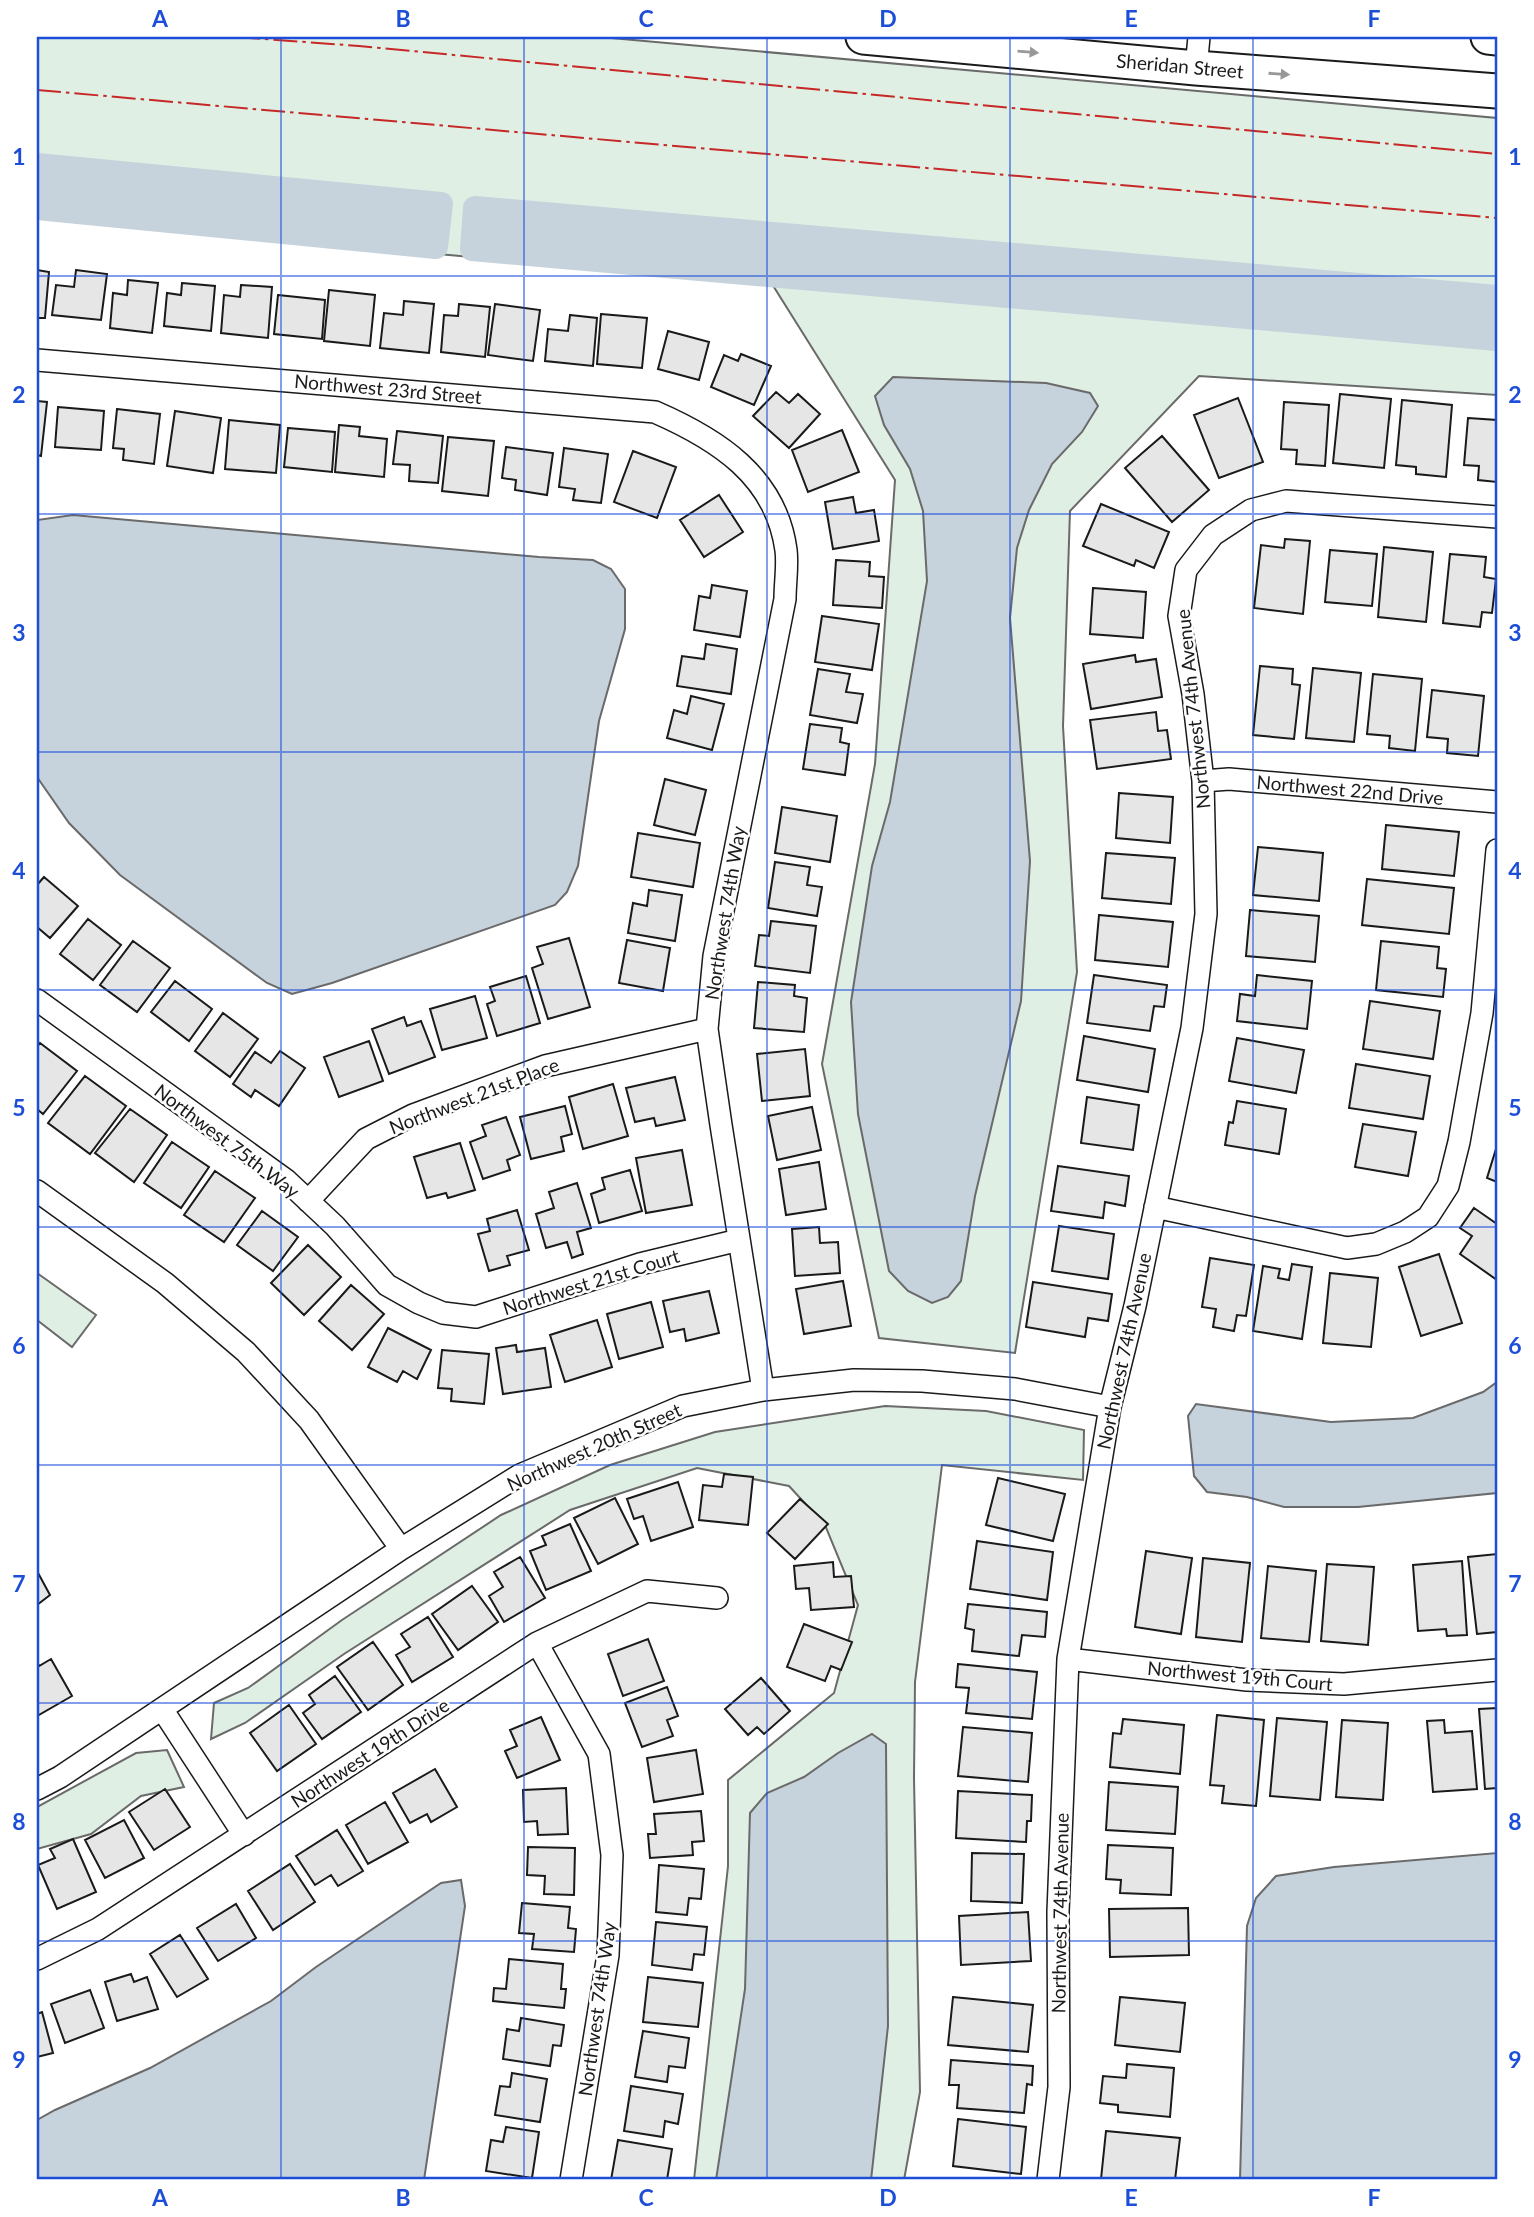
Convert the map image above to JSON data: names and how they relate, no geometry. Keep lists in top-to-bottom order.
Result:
{
  "streets": {
    "main road": ["Sheridan Street"],
    "street": [
      "Northwest 23rd Street",
      "Northwest 74th Avenue",
      "Northwest 22nd Drive",
      "Northwest 74th Way",
      "Northwest 21st Place",
      "Northwest 75th Way",
      "Northwest 21st Court",
      "Northwest 20th Street",
      "Northwest 19th Court",
      "Northwest 19th Drive"
    ]
  },
  "crossings": [
    ["Northwest 23rd Street", "Northwest 74th Way"],
    ["Northwest 74th Avenue", "Northwest 22nd Drive"],
    ["Northwest 74th Avenue", "Northwest 20th Street"],
    ["Northwest 74th Avenue", "Northwest 19th Court"],
    ["Northwest 74th Way", "Northwest 21st Place"],
    ["Northwest 74th Way", "Northwest 21st Court"],
    ["Northwest 74th Way", "Northwest 20th Street"],
    ["Northwest 74th Way", "Northwest 19th Drive"],
    ["Northwest 21st Place", "Northwest 75th Way"],
    ["Northwest 75th Way", "Northwest 21st Court"]
  ],
  "one_way": ["Sheridan Street"],
  "grid": {
    "columns": [
      "A",
      "B",
      "C",
      "D",
      "E",
      "F"
    ],
    "rows": [
      "1",
      "2",
      "3",
      "4",
      "5",
      "6",
      "7",
      "8",
      "9"
    ]
  }
}
